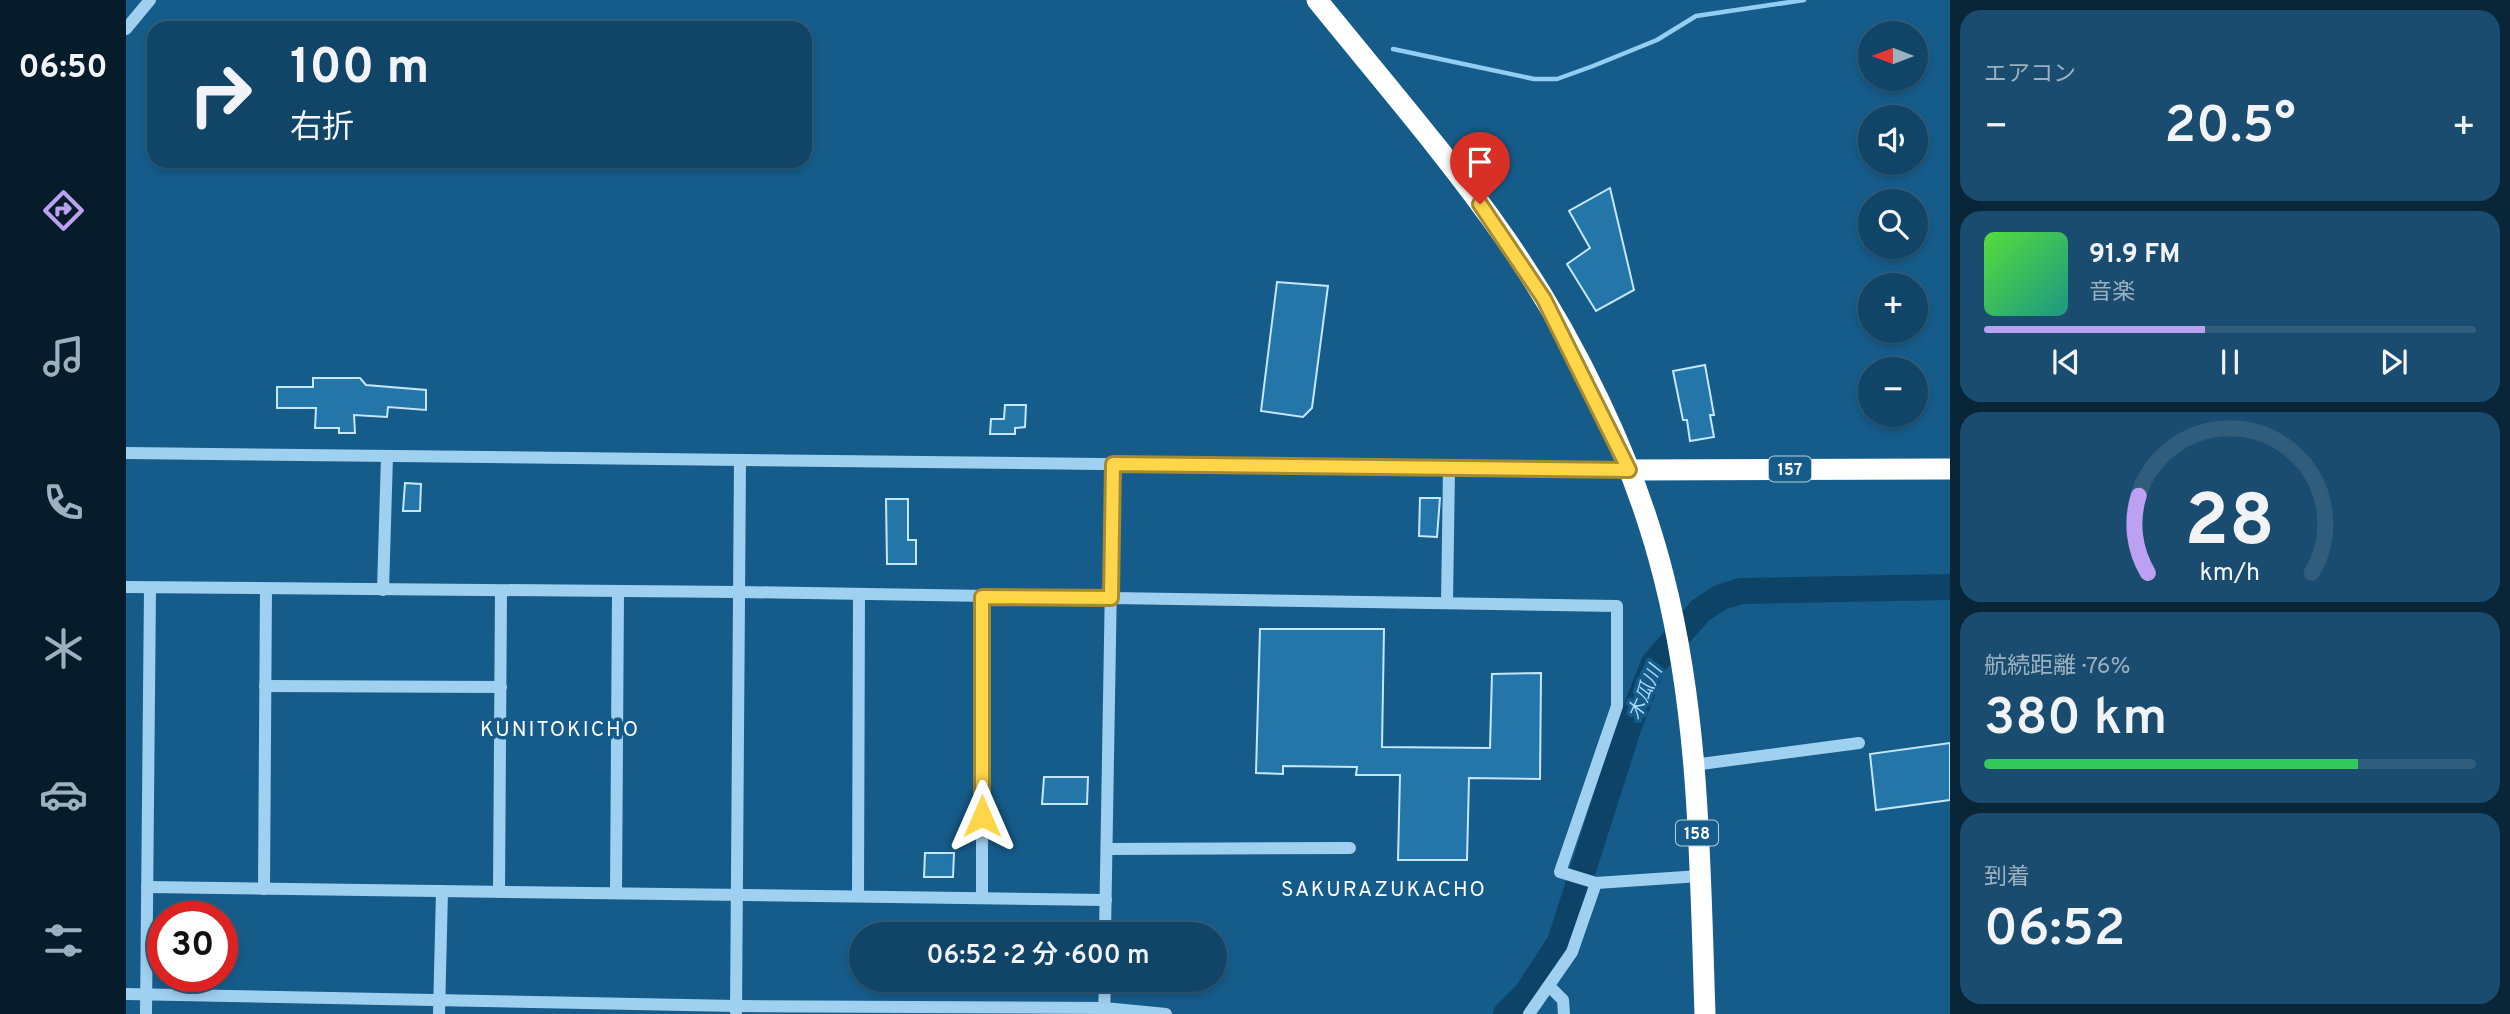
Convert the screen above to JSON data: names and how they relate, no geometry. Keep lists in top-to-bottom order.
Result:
{
  "streets": {
    "highway": ["157", "158"]
  },
  "crossings": [
    ["157", "158"]
  ],
  "districts": ["KUNITOKICHO", "SAKURAZUKACHO"],
  "water": ["木瓜川"],
  "north": "left",
  "page": {
    "tabs": "06:50",
    "tile": [
      "エアコン",
      ["航続距離 · 76%", "380 km"],
      ["到着", "06:52"]
    ],
    "map_buttons": ["+", "−"],
    "turn": ["100 m", "右折"],
    "heat": ["−", "20.5°", "+"],
    "song": ["91.9 FM", "音楽"],
    "limit": "30",
    "trip": "06:52 · 2 分 · 600 m",
    "gauge": ["28", "km/h"]
  }
}
